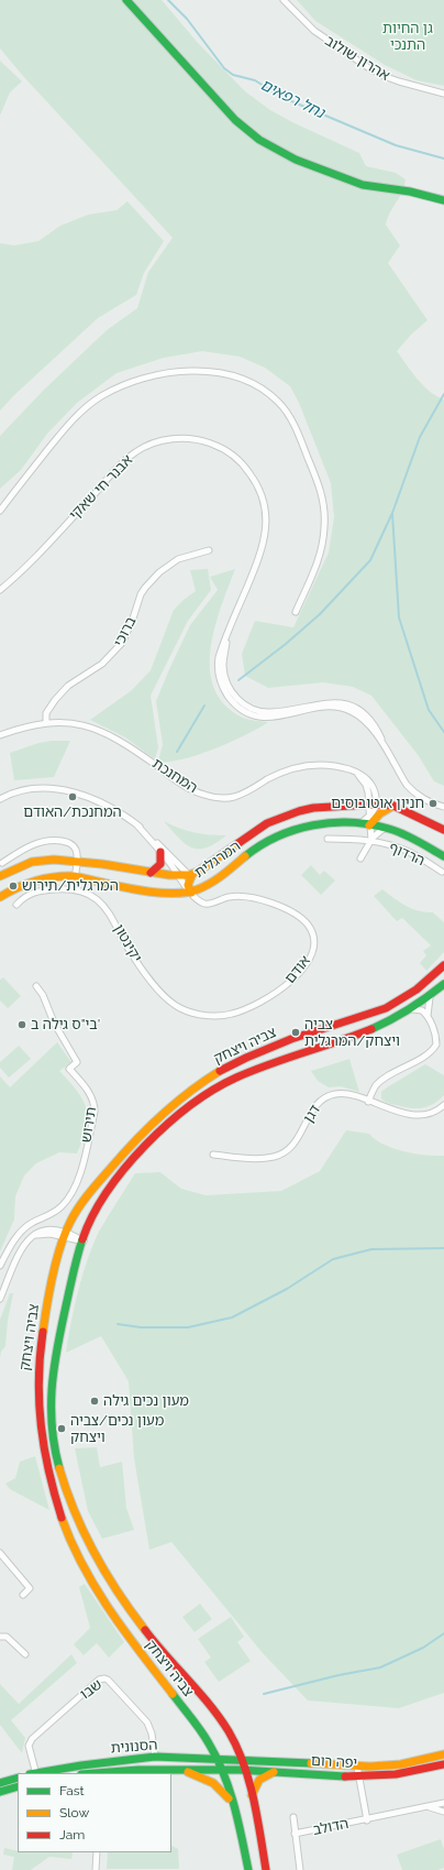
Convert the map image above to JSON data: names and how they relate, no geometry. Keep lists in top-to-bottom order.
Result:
{
  "streets": {
    "street": [
      "אהרון שולוב",
      "אבנר חי שאקי",
      "ברוכי",
      "המחנכת",
      "הרדוף",
      "המרגלית",
      "יקינטון",
      "אודם",
      "צביה ויצחק",
      "דגן",
      "תירוש",
      "שבו",
      "הסנונית",
      "יפה רום",
      "הדולב"
    ]
  },
  "crossings": [
    ["ברוכי", "המחנכת"],
    ["המחנכת", "המרגלית"],
    ["הרדוף", "המרגלית"],
    ["יקינטון", "אודם"],
    ["צביה ויצחק", "הסנונית"],
    ["צביה ויצחק", "יפה רום"],
    ["שבו", "הסנונית"],
    ["הסנונית", "יפה רום"],
    ["יפה רום", "הדולב"]
  ],
  "water": ["נחל רפאים"],
  "parks": ["גן החיות התנכי"],
  "places": [
    "המחנכת/האודם",
    "חניון אוטובוסים",
    "המרגלית/תירוש",
    "בי\"ס גילה ב'",
    "צביה ויצחק/המרגלית",
    "מעון נכים גילה",
    "מעון נכים/צביה ויצחק"
  ],
  "legend": ["Fast", "Slow", "Jam"]
}
